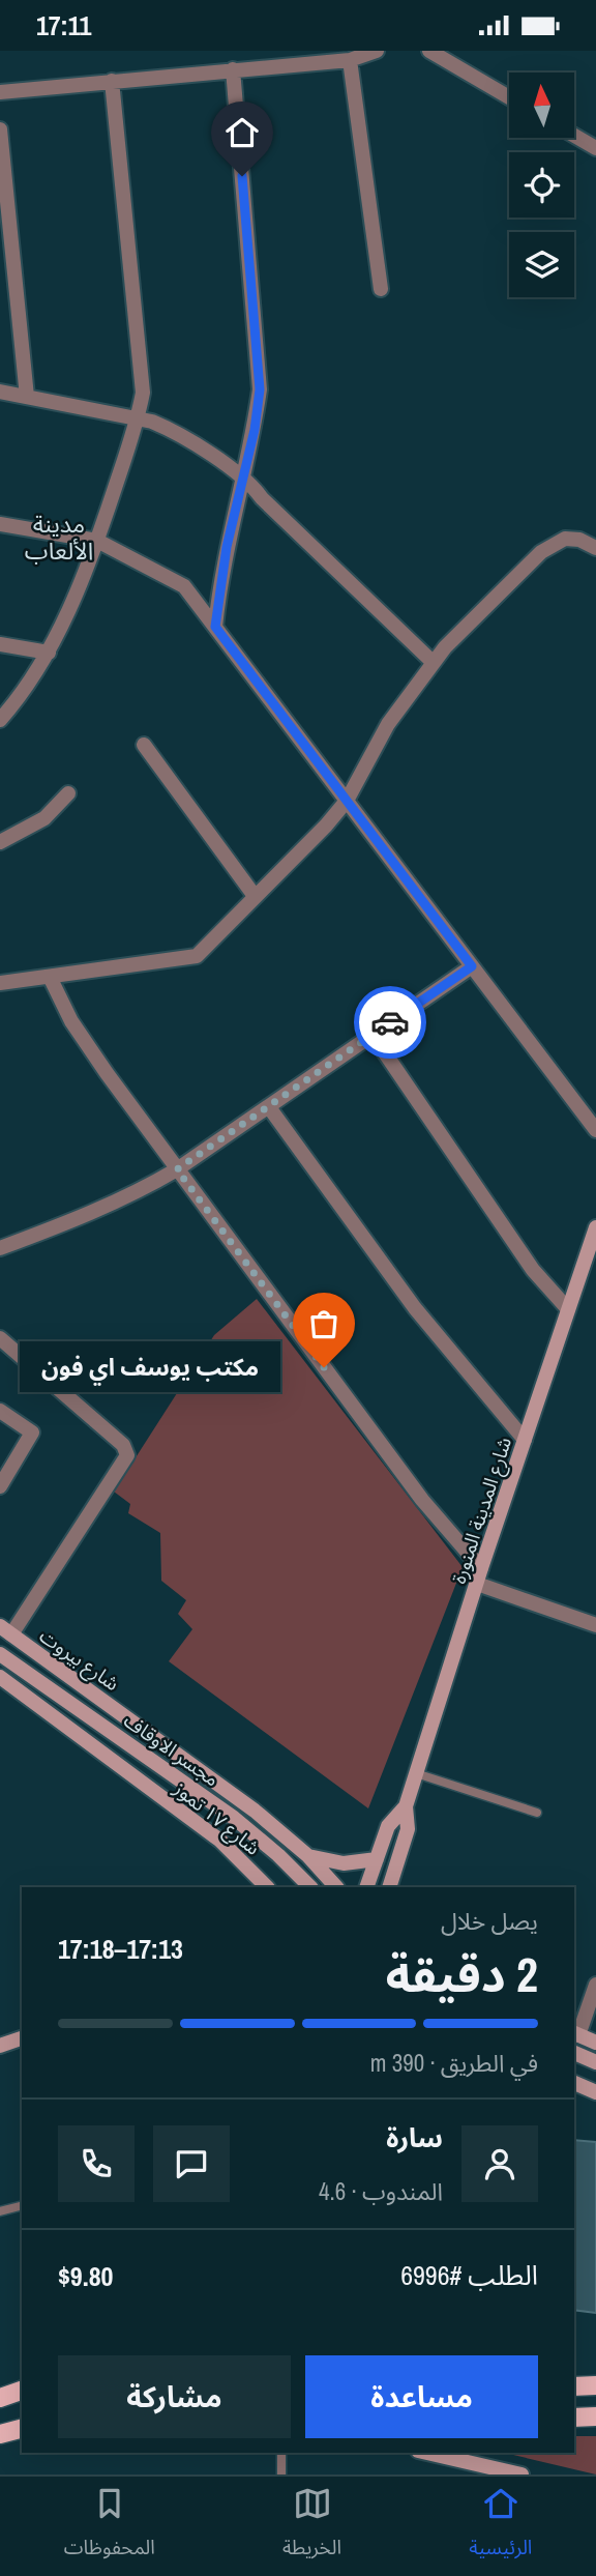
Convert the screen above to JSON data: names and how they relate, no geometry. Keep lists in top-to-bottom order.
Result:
{
  "streets": {
    "street": [
      "شارع المدينة المنورة",
      "شارع بيروت",
      "مجسر الاوقاف",
      "شارع ١٧ تموز"
    ]
  },
  "districts": ["مدينة الألعاب"],
  "places": ["مكتب يوسف اي فون"],
  "north": "top",
  "page": {
    "status": "17:11",
    "bubble": "مكتب يوسف اي فون",
    "heading": ["2 دقيقة", "يصل خلال", "17:13–17:18"],
    "panel": [
      "سارة",
      "المندوب · 4.6",
      "الطلب #6996",
      "$9.80"
    ],
    "bar": "في الطريق · 390 m",
    "buttons": ["مساعدة", "مشاركة"],
    "tabs": ["الرئيسية", "الخريطة", "المحفوظات"]
  }
}
